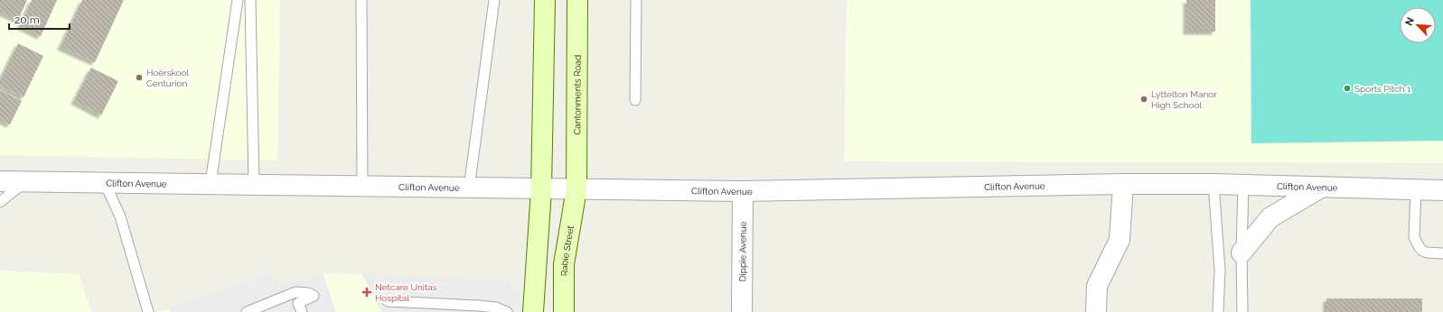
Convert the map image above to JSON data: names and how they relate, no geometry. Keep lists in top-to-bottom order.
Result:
{
  "streets": {
    "main road": ["Cantonments Road", "Rabie Street"],
    "street": ["Clifton Avenue", "Dippie Avenue"]
  },
  "crossings": [
    ["Cantonments Road", "Clifton Avenue"],
    ["Cantonments Road", "Rabie Street"],
    ["Clifton Avenue", "Rabie Street"],
    ["Clifton Avenue", "Dippie Avenue"]
  ],
  "places": {
    "other": ["Hoërskool Centurion", "Sports Pitch 1", "Lyttelton Manor High School"],
    "health": ["Netcare Unitas Hospital"]
  },
  "scale_bar": "20 m",
  "north": "top left"
}
